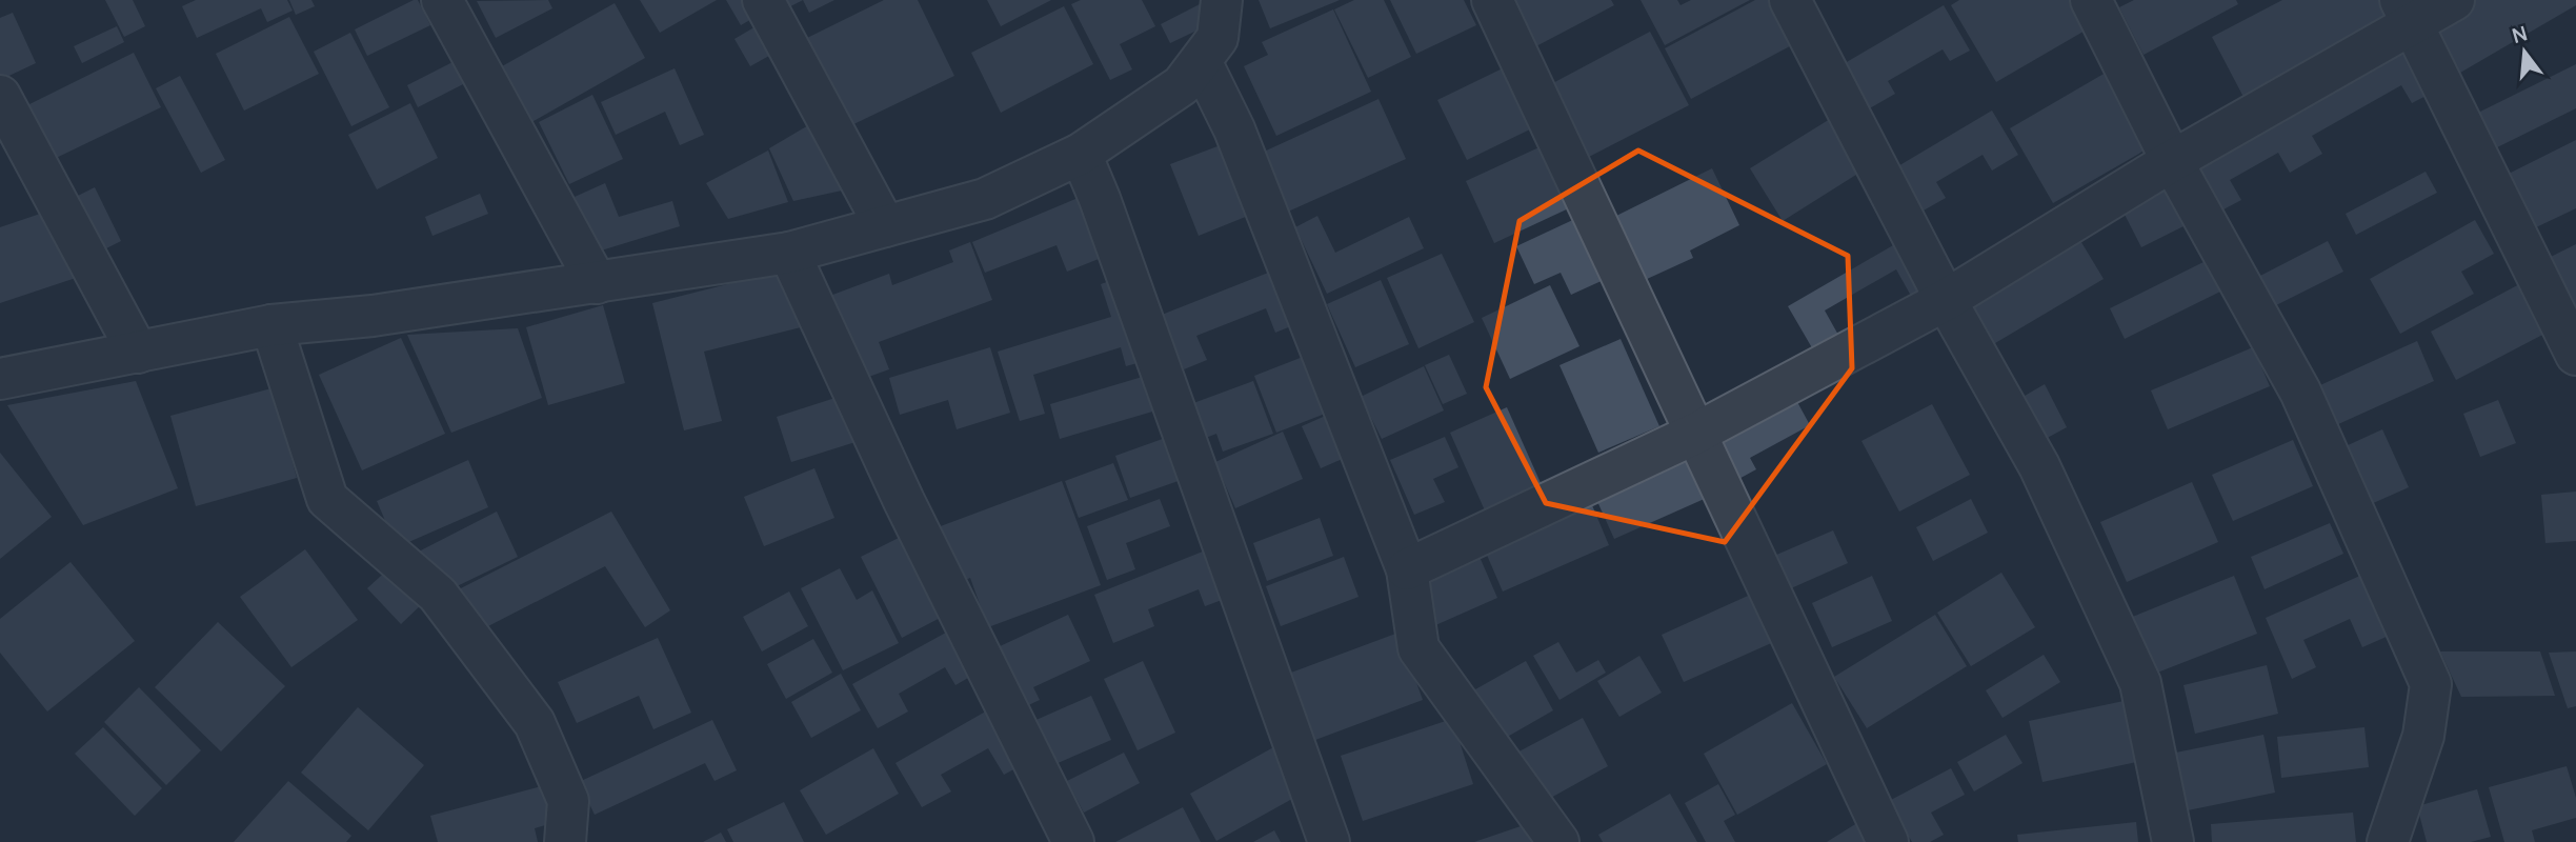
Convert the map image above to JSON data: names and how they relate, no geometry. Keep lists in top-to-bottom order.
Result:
{
  "north": "top"
}
